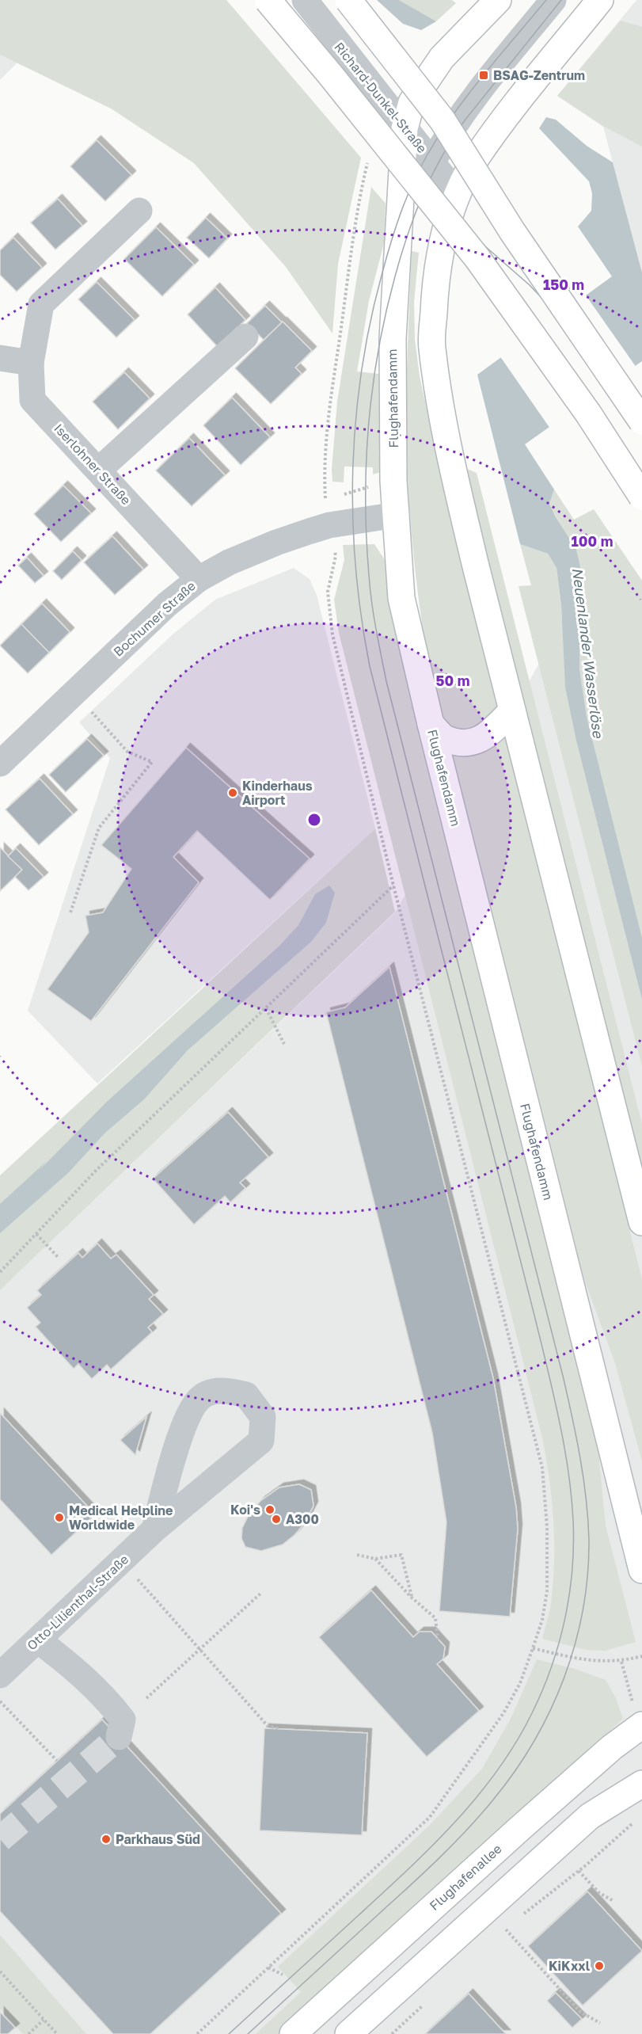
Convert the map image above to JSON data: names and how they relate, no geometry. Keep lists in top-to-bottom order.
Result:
{
  "streets": {
    "main road": ["Flughafendamm", "Flughafenallee"],
    "street": [
      "Richard-Dunkel-Straße",
      "Iserlohner Straße",
      "Bochumer Straße",
      "Otto-Lilienthal-Straße"
    ]
  },
  "crossings": [
    ["Richard-Dunkel-Straße", "Flughafendamm"],
    ["Flughafendamm", "Bochumer Straße"],
    ["Iserlohner Straße", "Bochumer Straße"]
  ],
  "water": ["Neuenlander Wasserlöse"],
  "places": {
    "transit": ["BSAG-Zentrum"],
    "other": [
      "Kinderhaus Airport",
      "Koi's",
      "Medical Helpline Worldwide",
      "A300",
      "Parkhaus Süd",
      "KiKxxl"
    ]
  },
  "rings": ["150 m", "100 m", "50 m"]
}
